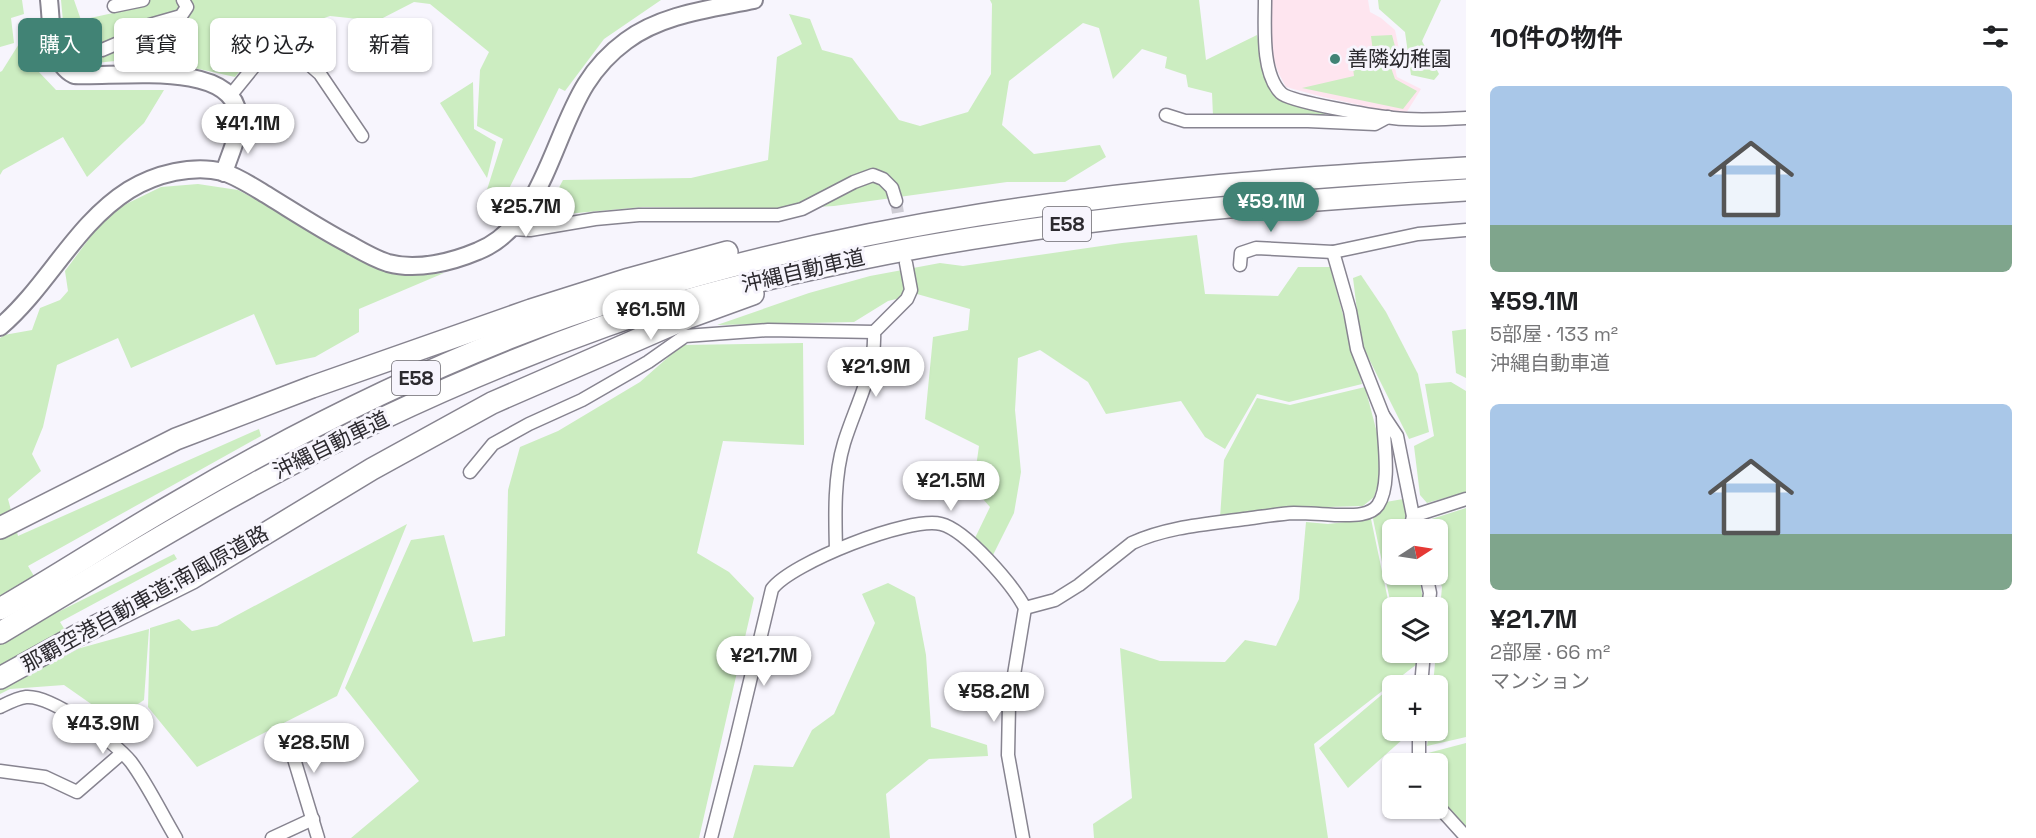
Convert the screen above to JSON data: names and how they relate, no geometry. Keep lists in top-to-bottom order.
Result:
{
  "streets": {
    "highway": ["E58", "沖縄自動車道", "那覇空港自動車道;南風原道路"]
  },
  "crossings": [
    ["沖縄自動車道", "那覇空港自動車道;南風原道路"]
  ],
  "places": ["善隣幼稚園"],
  "north": "right",
  "page": {
    "heading": "10件の物件",
    "chip": [
      "購入",
      "賃貸",
      "絞り込み",
      "新着"
    ],
    "list": [
      {
        "name": "¥59.1M",
        "note": "5部屋 · 133 m² · 沖縄自動車道"
      },
      {
        "name": "¥21.7M",
        "note": "2部屋 · 66 m² · マンション"
      }
    ],
    "price": [
      "¥41.1M",
      "¥59.1M",
      "¥25.7M",
      "¥61.5M",
      "¥21.9M",
      "¥21.5M",
      "¥21.7M",
      "¥58.2M",
      "¥43.9M",
      "¥28.5M"
    ],
    "map_buttons": ["+", "−"]
  }
}
